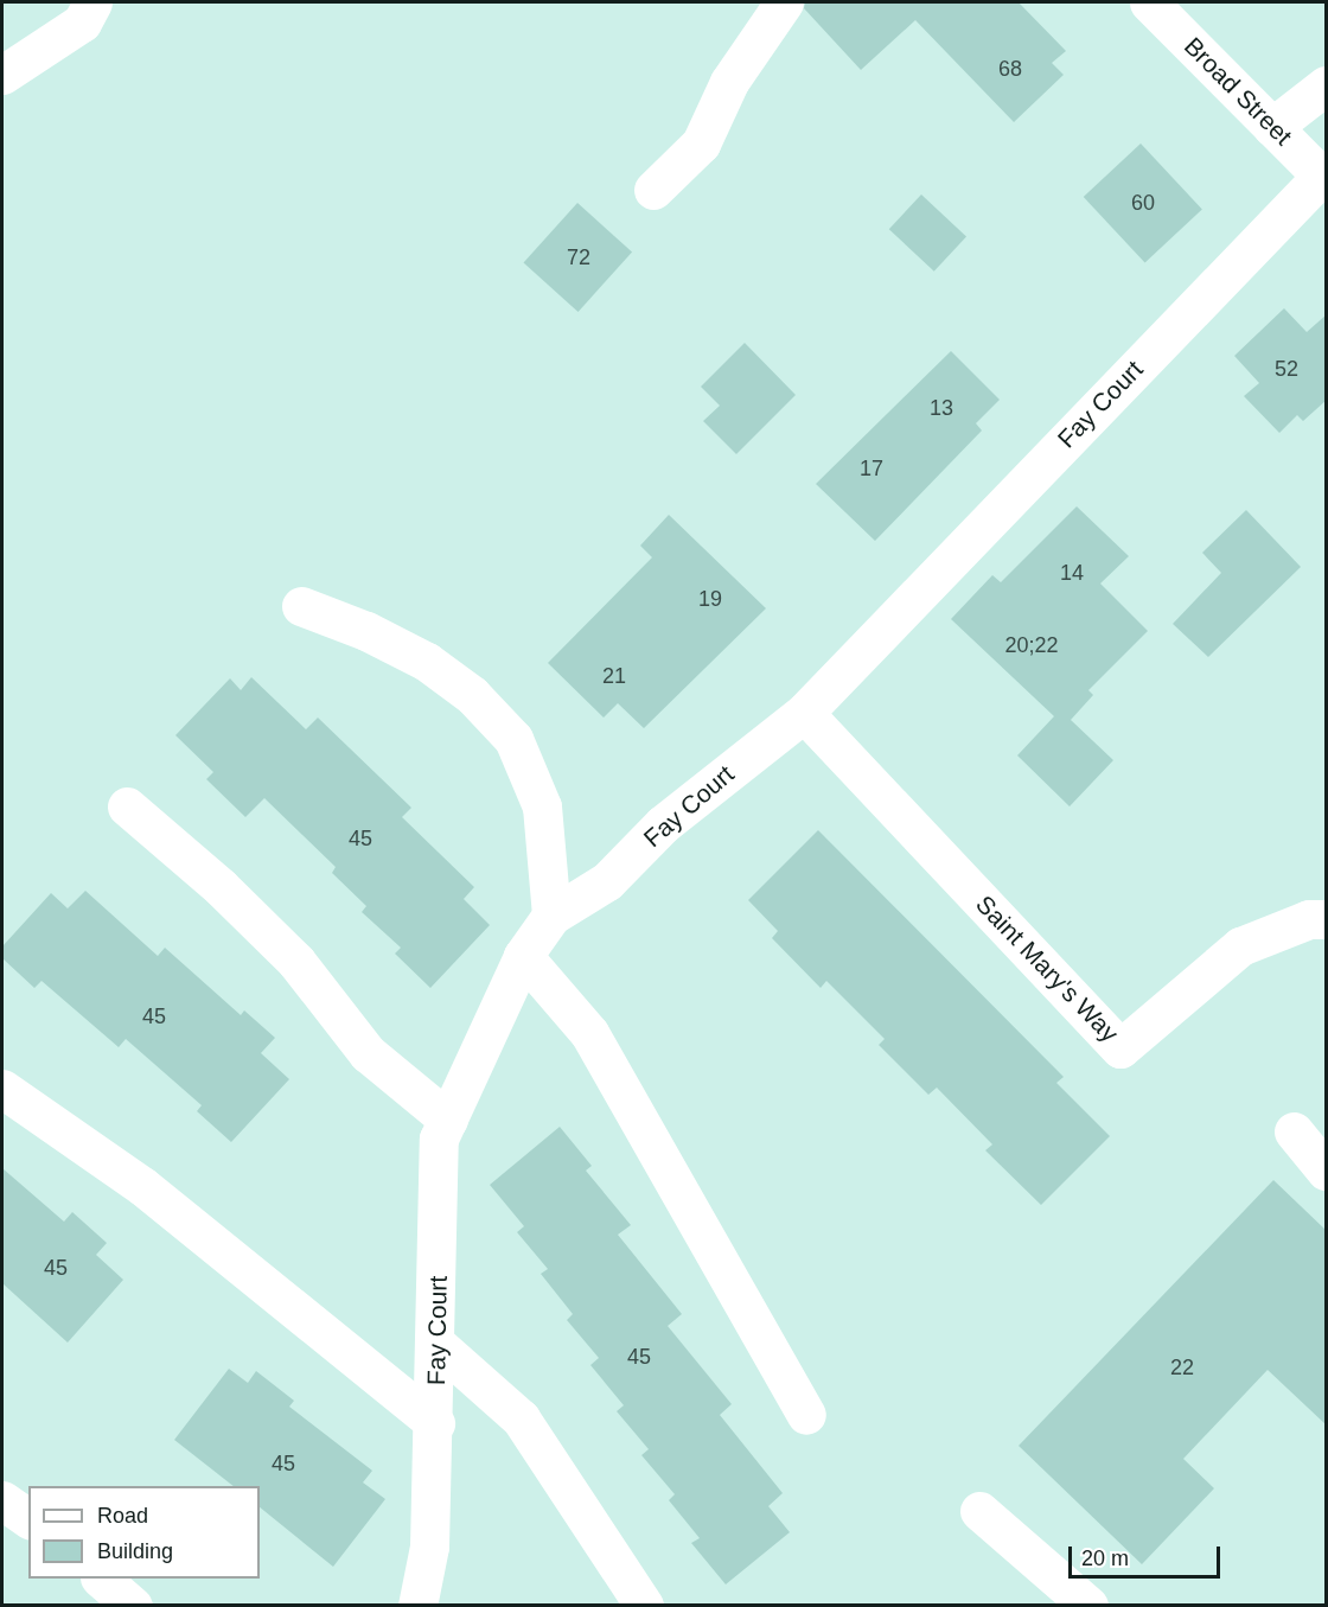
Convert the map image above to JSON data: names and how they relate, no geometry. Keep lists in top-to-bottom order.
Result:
{
  "streets": {
    "street": ["Broad Street", "Fay Court", "Saint Mary's Way"]
  },
  "crossings": [
    ["Broad Street", "Fay Court"],
    ["Fay Court", "Saint Mary's Way"]
  ],
  "house_numbers": [
    "68",
    "60",
    "72",
    "52",
    "13",
    "17",
    "14",
    "19",
    "20;22",
    "21",
    "45",
    "45",
    "45",
    "45",
    "22",
    "45"
  ],
  "legend": ["Road", "Building"],
  "scale_bar": "20 m"
}
